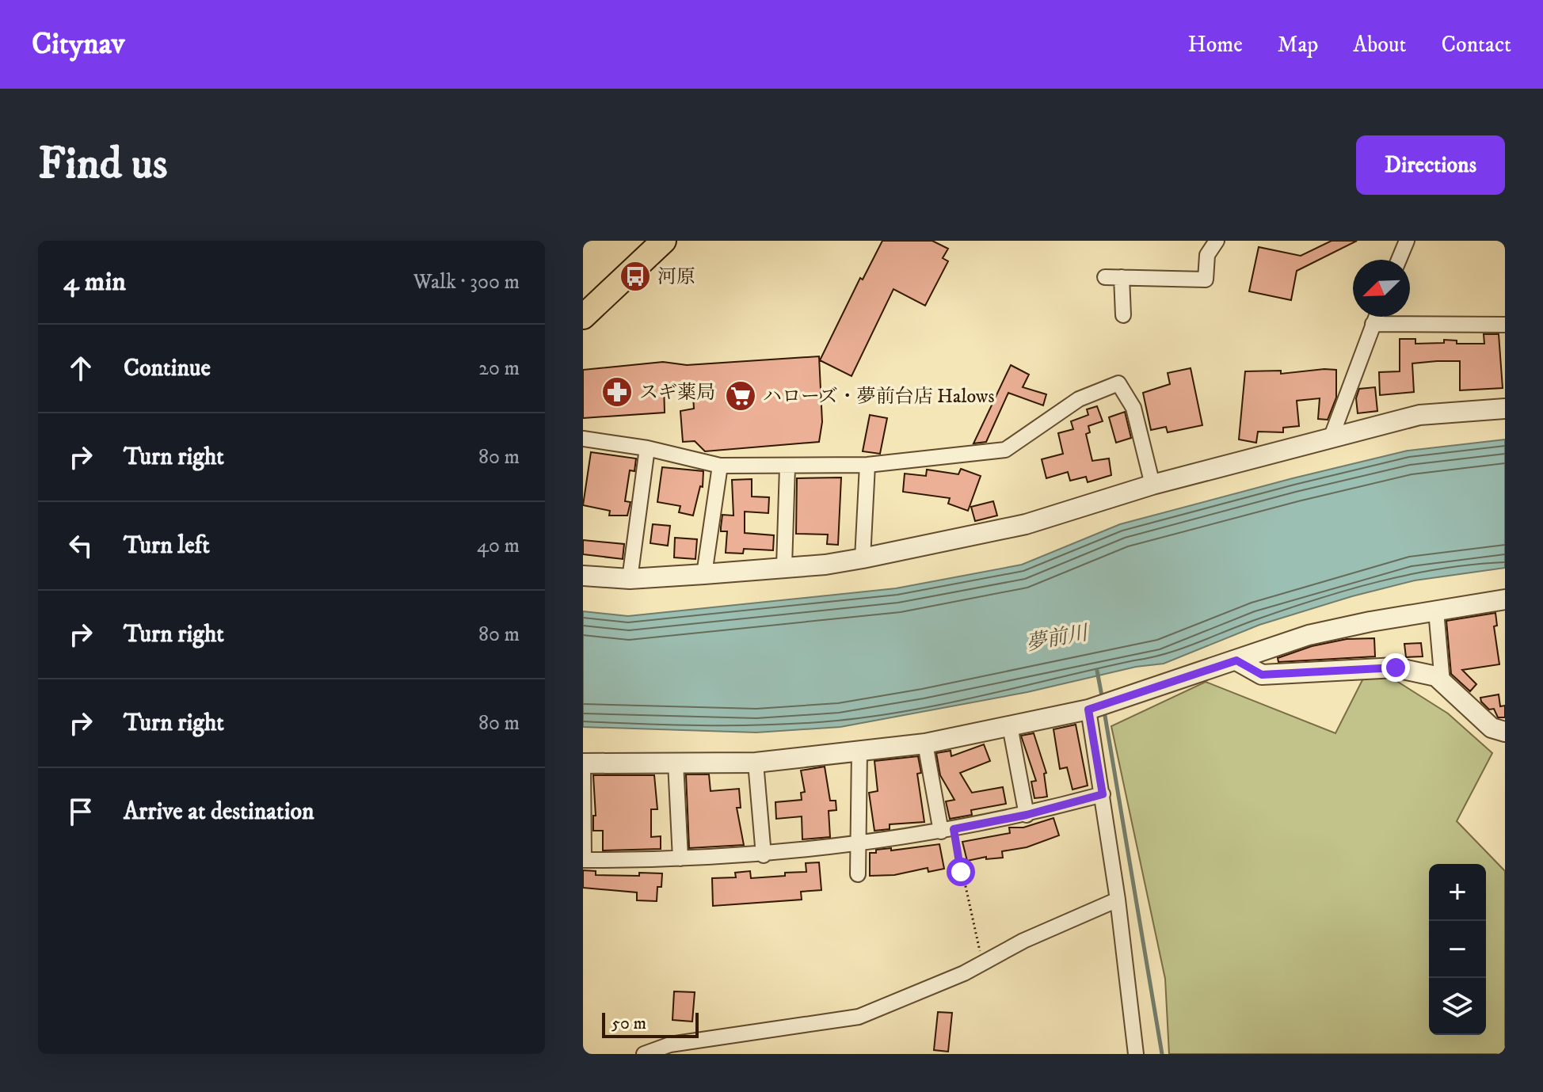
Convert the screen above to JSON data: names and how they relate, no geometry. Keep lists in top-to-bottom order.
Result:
{
  "water": ["夢前川"],
  "places": {
    "bus stop": ["河原"],
    "pharmacy": ["スギ薬局"],
    "supermarket": ["ハローズ・夢前台店 Halows"]
  },
  "scale_bar": "50 m",
  "north": "bottom left",
  "page": {
    "header": "Citynav",
    "nav": [
      "Home",
      "Map",
      "About",
      "Contact"
    ],
    "buttons": "Directions",
    "title": "Find us",
    "heading": ["4 min", "Walk · 300 m"],
    "list": [
      ["Continue", "20 m"],
      ["Turn right", "80 m"],
      ["Turn left", "40 m"],
      ["Turn right", "80 m"],
      ["Turn right", "80 m"],
      "Arrive at destination"
    ],
    "map_buttons": ["+", "−"],
    "scale": "50 m"
  }
}
